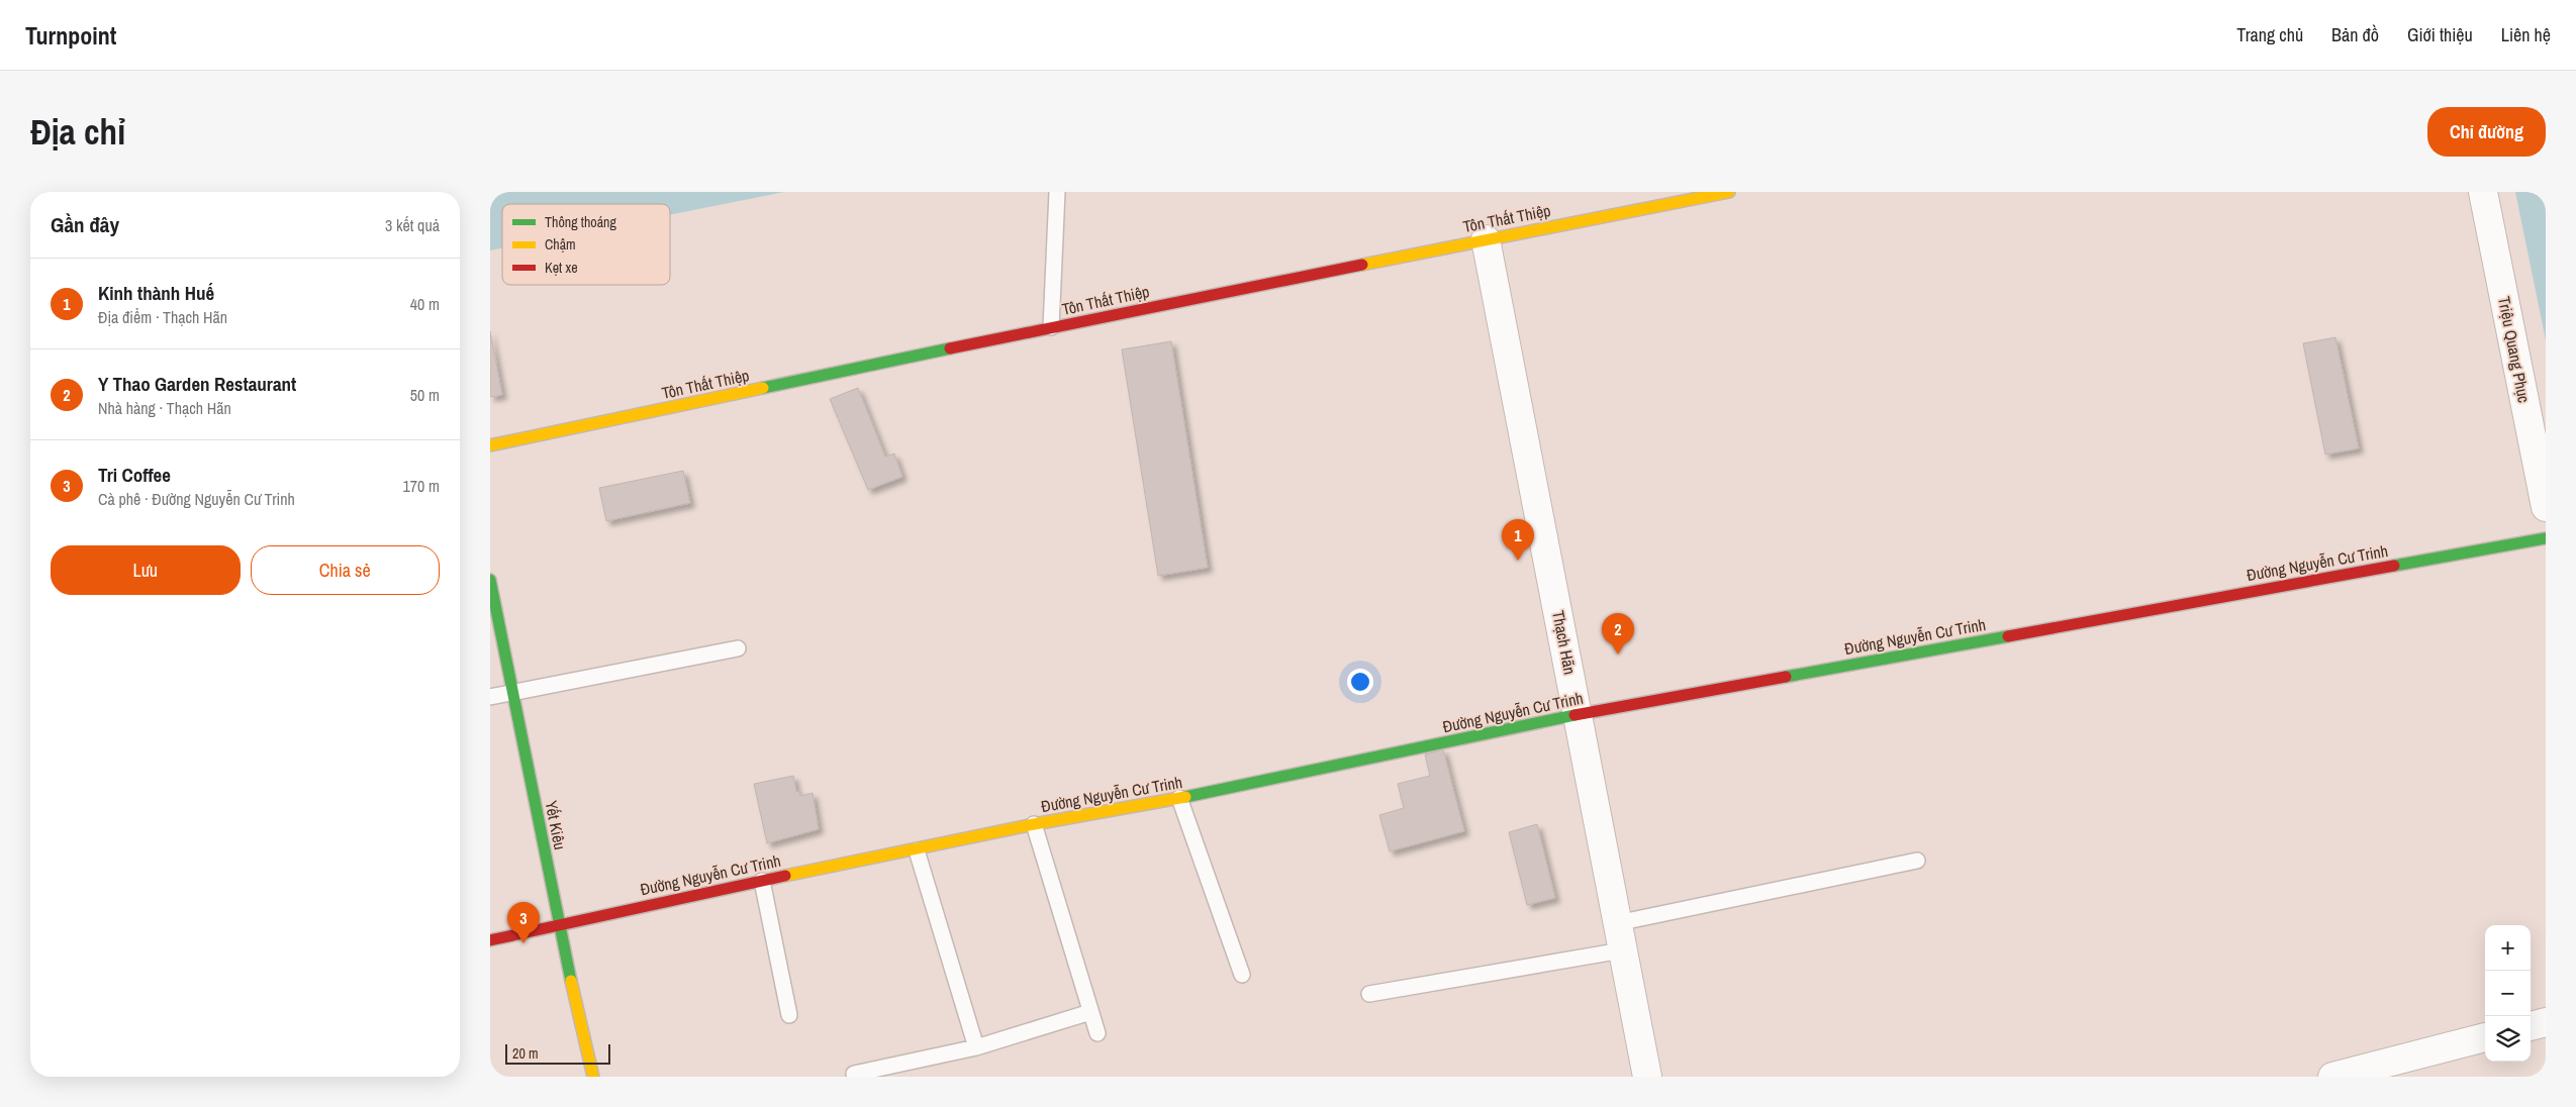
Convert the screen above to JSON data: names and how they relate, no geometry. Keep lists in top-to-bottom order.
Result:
{
  "streets": {
    "street": [
      "Tôn Thất Thiệp",
      "Triệu Quang Phục",
      "Đường Nguyễn Cư Trinh",
      "Thạch Hãn",
      "Yết Kiêu"
    ]
  },
  "crossings": [
    ["Tôn Thất Thiệp", "Thạch Hãn"],
    ["Đường Nguyễn Cư Trinh", "Thạch Hãn"],
    ["Đường Nguyễn Cư Trinh", "Yết Kiêu"]
  ],
  "legend": ["Thông thoáng", "Chậm", "Kẹt xe"],
  "scale_bar": "20 m",
  "page": {
    "header": "Turnpoint",
    "nav": [
      "Trang chủ",
      "Bản đồ",
      "Giới thiệu",
      "Liên hệ"
    ],
    "buttons": [
      "Chỉ đường",
      ["Lưu", "Chia sẻ"]
    ],
    "title": "Địa chỉ",
    "heading": ["Gần đây", "3 kết quả"],
    "list": [
      {
        "mark": "1",
        "name": "Kinh thành Huế",
        "note": "Địa điểm · Thạch Hãn",
        "value": "40 m"
      },
      {
        "mark": "2",
        "name": "Y Thao Garden Restaurant",
        "note": "Nhà hàng · Thạch Hãn",
        "value": "50 m"
      },
      {
        "mark": "3",
        "name": "Tri Coffee",
        "note": "Cà phê · Đường Nguyễn Cư Trinh",
        "value": "170 m"
      }
    ],
    "pins": ["1", "2", "3"],
    "map_buttons": ["+", "−"],
    "scale": "20 m"
  }
}
